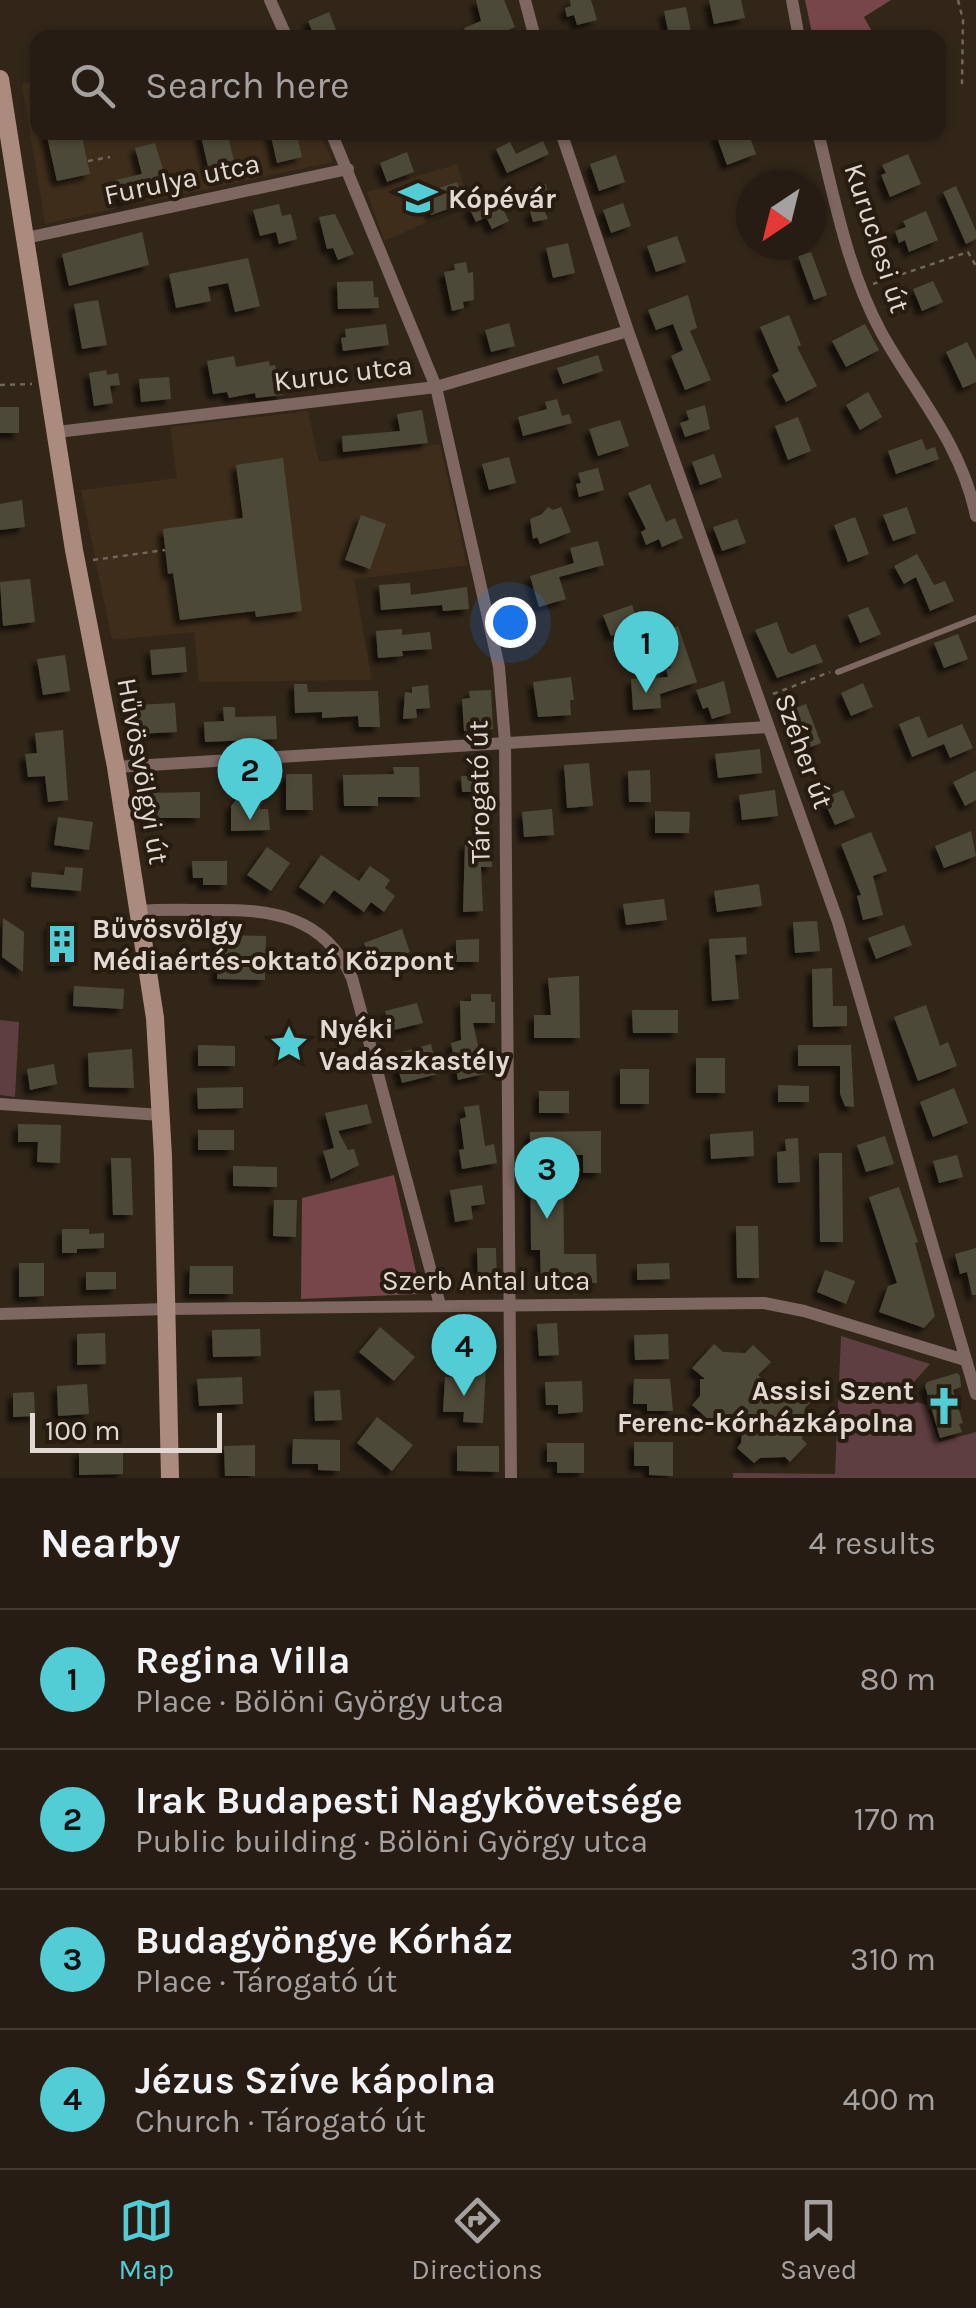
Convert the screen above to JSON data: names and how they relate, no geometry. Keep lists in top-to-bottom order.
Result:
{
  "streets": {
    "main road": ["Hűvösvölgyi út"],
    "street": [
      "Furulya utca",
      "Kuruclesi út",
      "Kuruc utca",
      "Széher út",
      "Tárogató út",
      "Szerb Antal utca"
    ]
  },
  "crossings": [
    ["Furulya utca", "Hűvösvölgyi út"],
    ["Furulya utca", "Tárogató út"],
    ["Kuruc utca", "Széher út"],
    ["Kuruc utca", "Hűvösvölgyi út"],
    ["Kuruc utca", "Tárogató út"],
    ["Széher út", "Szerb Antal utca"],
    ["Hűvösvölgyi út", "Szerb Antal utca"],
    ["Tárogató út", "Szerb Antal utca"]
  ],
  "places": {
    "school or university": ["Kópévár"],
    "building": ["Bűvösvölgy Médiaértés-oktató Központ"],
    "place": ["Nyéki Vadászkastély"],
    "church": ["Assisi Szent Ferenc-kórházkápolna"]
  },
  "scale_bar": "100 m",
  "north": "bottom left",
  "page": {
    "search": "Search here",
    "pins": [
      "1",
      "2",
      "3",
      "4"
    ],
    "scale": "100 m",
    "heading": ["Nearby", "4 results"],
    "list": [
      {
        "mark": "1",
        "name": "Regina Villa",
        "note": "Place · Bölöni György utca",
        "value": "80 m"
      },
      {
        "mark": "2",
        "name": "Irak Budapesti Nagykövetsége",
        "note": "Public building · Bölöni György utca",
        "value": "170 m"
      },
      {
        "mark": "3",
        "name": "Budagyöngye Kórház",
        "note": "Place · Tárogató út",
        "value": "310 m"
      },
      {
        "mark": "4",
        "name": "Jézus Szíve kápolna",
        "note": "Church · Tárogató út",
        "value": "400 m"
      }
    ],
    "nav": ["Map", "Directions", "Saved"]
  }
}
